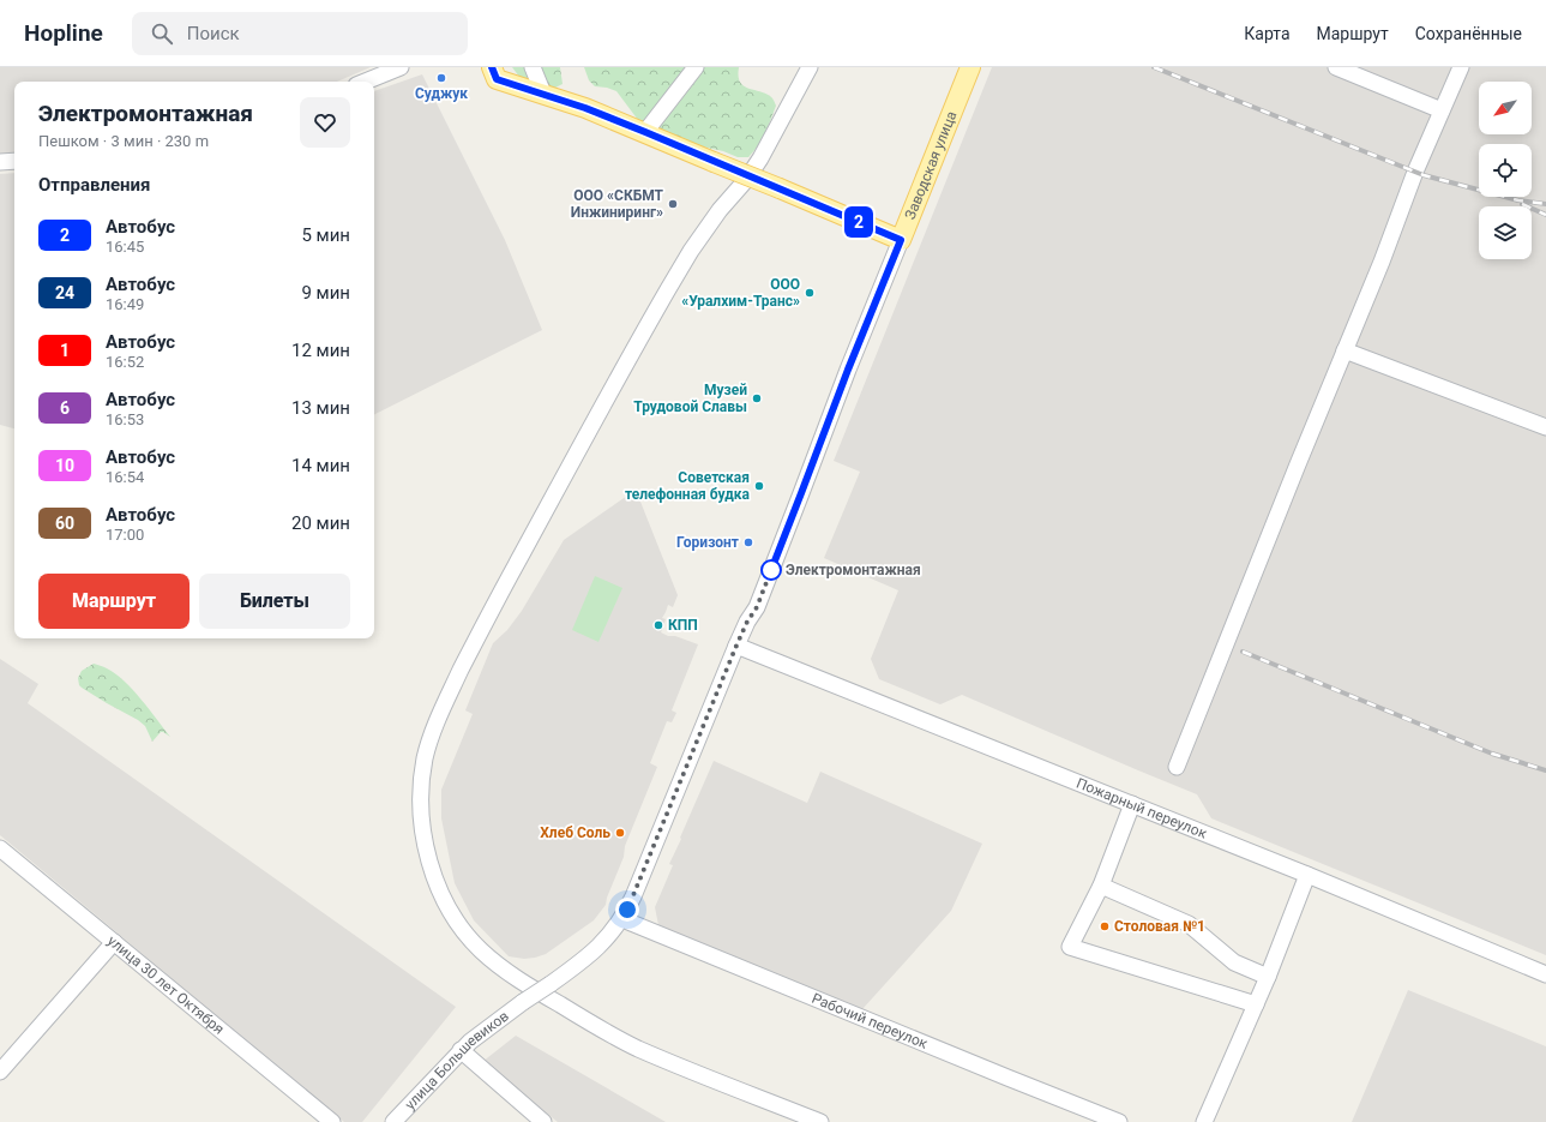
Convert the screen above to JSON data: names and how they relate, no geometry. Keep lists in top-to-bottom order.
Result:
{
  "streets": {
    "main road": ["Заводская улица"],
    "street": [
      "Пожарный переулок",
      "улица 30 лет Октября",
      "Рабочий переулок",
      "улица Большевиков"
    ]
  },
  "crossings": [
    ["Заводская улица", "Пожарный переулок"],
    ["Заводская улица", "Рабочий переулок"],
    ["Заводская улица", "улица Большевиков"]
  ],
  "places": [
    "Суджук",
    "ООО «СКБМТ Инжиниринг»",
    "ООО «Уралхим-Транс»",
    "Музей Трудовой Славы",
    "Советская телефонная будка",
    "Горизонт",
    "Электромонтажная",
    "КПП",
    "Хлеб Соль",
    "Столовая №1"
  ],
  "lines": ["bus line 2"],
  "north": "bottom left",
  "page": {
    "header": "Hopline",
    "search": "Поиск",
    "nav": ["Карта", "Маршрут", "Сохранённые"],
    "on_map": "2",
    "heading": [
      ["Электромонтажная", "Пешком · 3 мин · 230 m"],
      "Отправления"
    ],
    "list": [
      {
        "mark": "2",
        "name": "Автобус",
        "note": "16:45",
        "value": "5 мин"
      },
      {
        "mark": "24",
        "name": "Автобус",
        "note": "16:49",
        "value": "9 мин"
      },
      {
        "mark": "1",
        "name": "Автобус",
        "note": "16:52",
        "value": "12 мин"
      },
      {
        "mark": "6",
        "name": "Автобус",
        "note": "16:53",
        "value": "13 мин"
      },
      {
        "mark": "10",
        "name": "Автобус",
        "note": "16:54",
        "value": "14 мин"
      },
      {
        "mark": "60",
        "name": "Автобус",
        "note": "17:00",
        "value": "20 мин"
      }
    ],
    "buttons": ["Маршрут", "Билеты"]
  }
}
